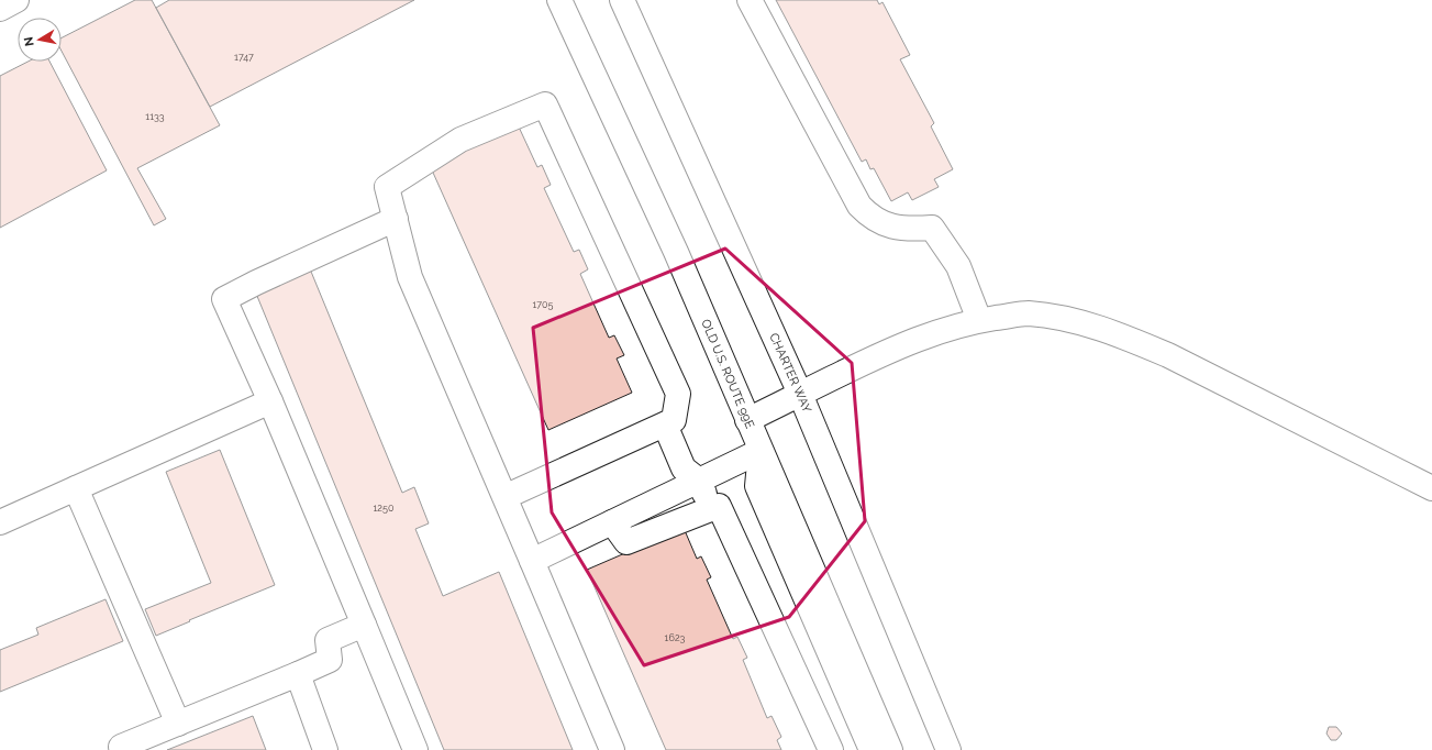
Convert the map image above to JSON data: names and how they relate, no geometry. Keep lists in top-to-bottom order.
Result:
{
  "streets": {
    "main road": ["CHARTER WAY", "OLD U.S. ROUTE 99E"]
  },
  "house_numbers": [
    "1747",
    "1133",
    "1705",
    "1250",
    "1623"
  ],
  "north": "left"
}
